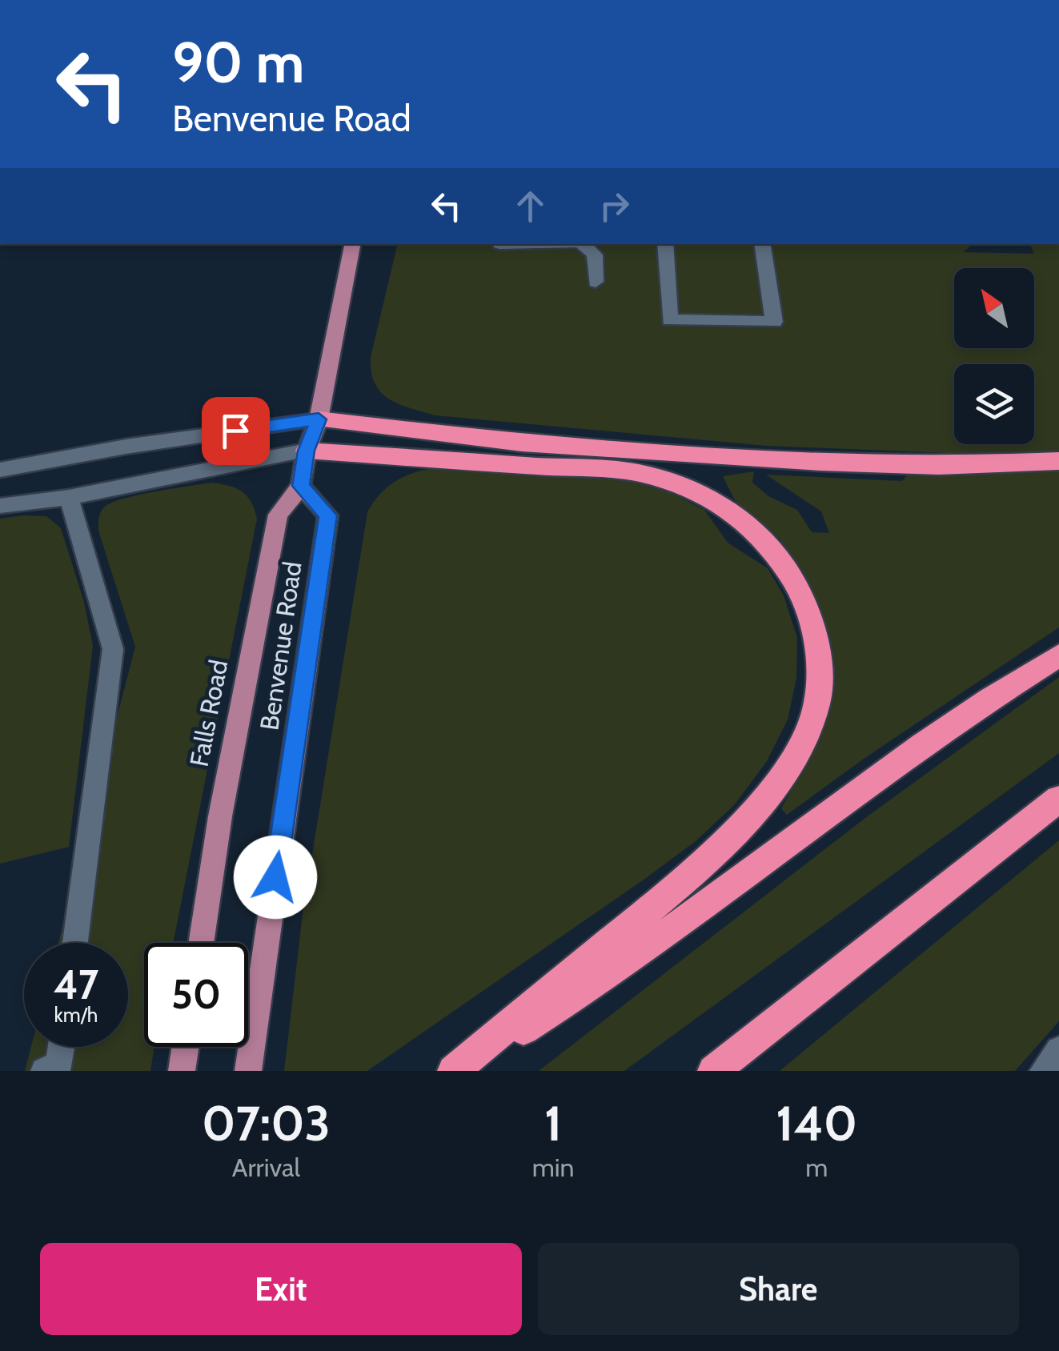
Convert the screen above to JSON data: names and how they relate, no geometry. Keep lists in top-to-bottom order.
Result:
{
  "streets": {
    "main road": ["Benvenue Road", "Falls Road"]
  },
  "crossings": [
    ["Benvenue Road", "Falls Road"]
  ],
  "north": "top left",
  "page": {
    "turn": ["90 m", "Benvenue Road"],
    "speed": "47 km/h",
    "limit": "50",
    "eta": [
      "07:03",
      "Arrival",
      "1",
      "min",
      "140",
      "m"
    ],
    "buttons": ["Exit", "Share"]
  }
}
